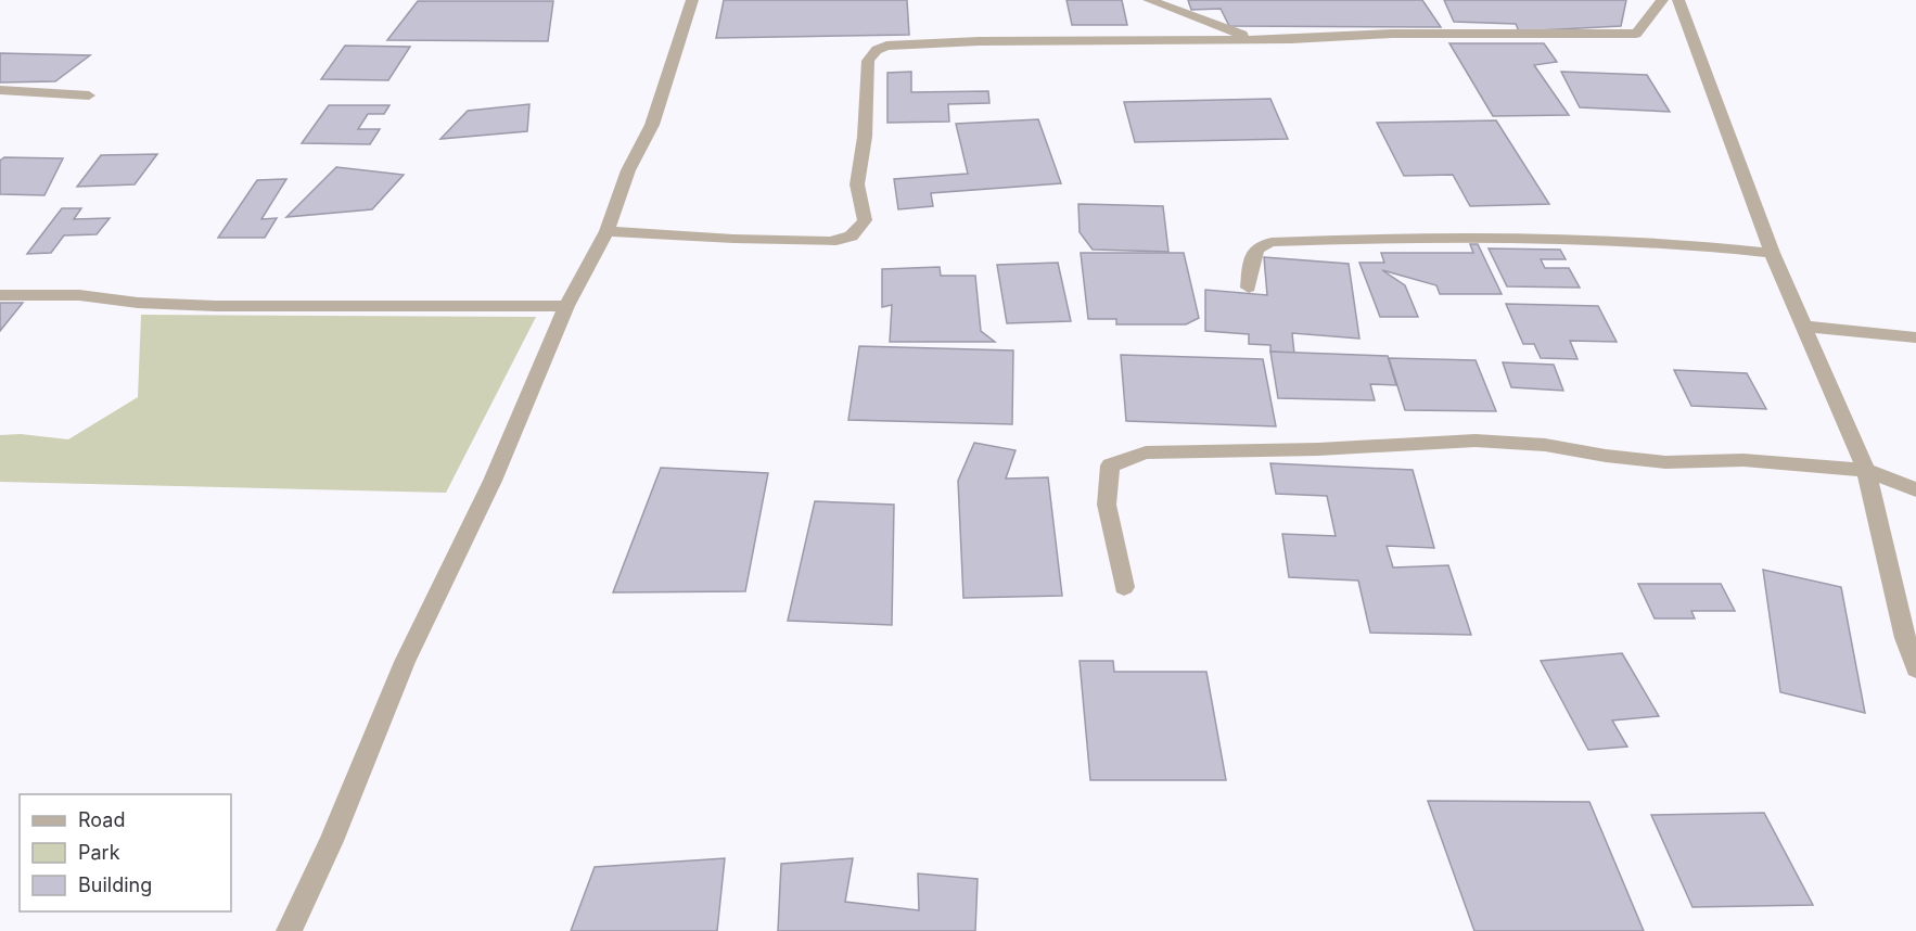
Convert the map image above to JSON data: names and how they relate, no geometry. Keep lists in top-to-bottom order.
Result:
{
  "legend": ["Road", "Park", "Building"]
}
